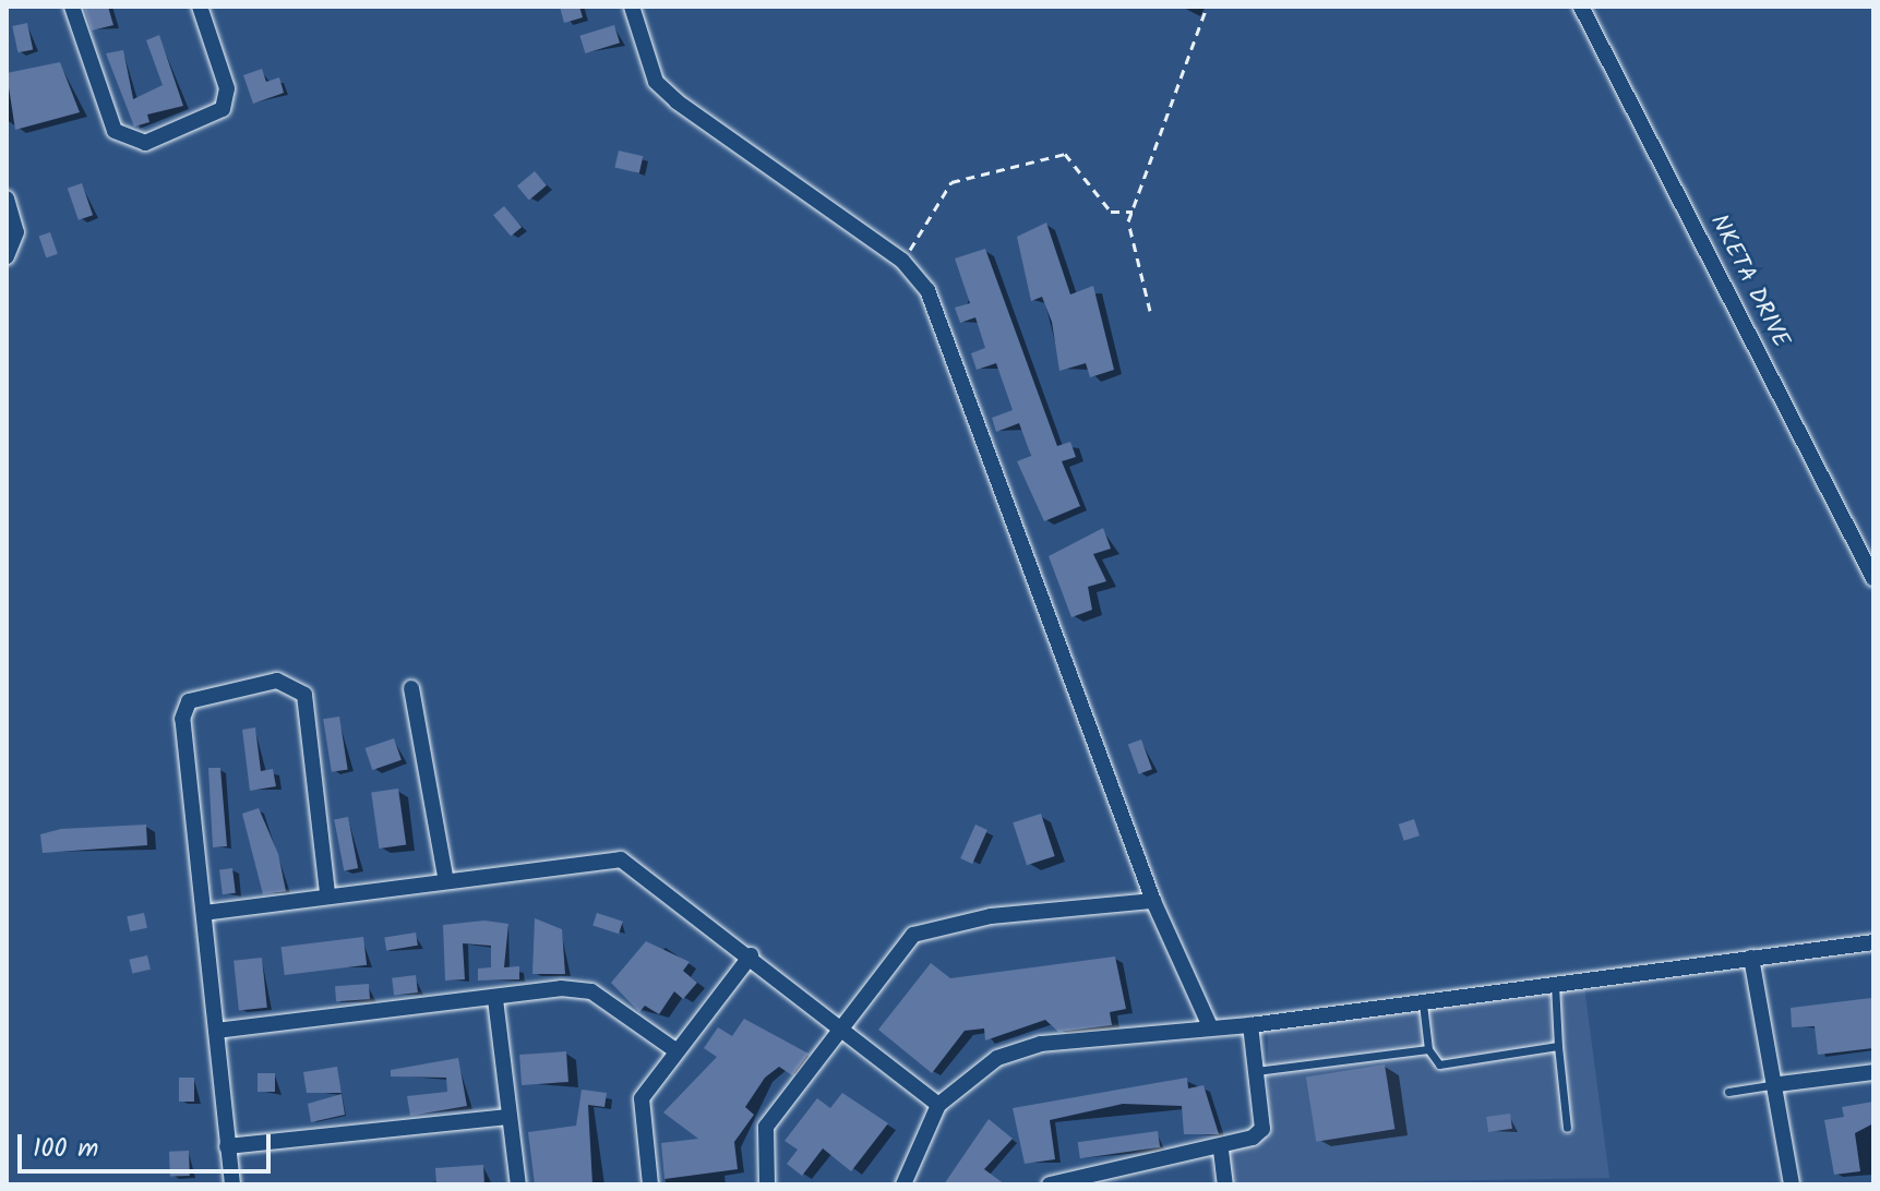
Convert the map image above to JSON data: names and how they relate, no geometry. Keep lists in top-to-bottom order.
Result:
{
  "streets": {
    "street": ["NKETA DRIVE"]
  },
  "scale_bar": "100 m"
}
